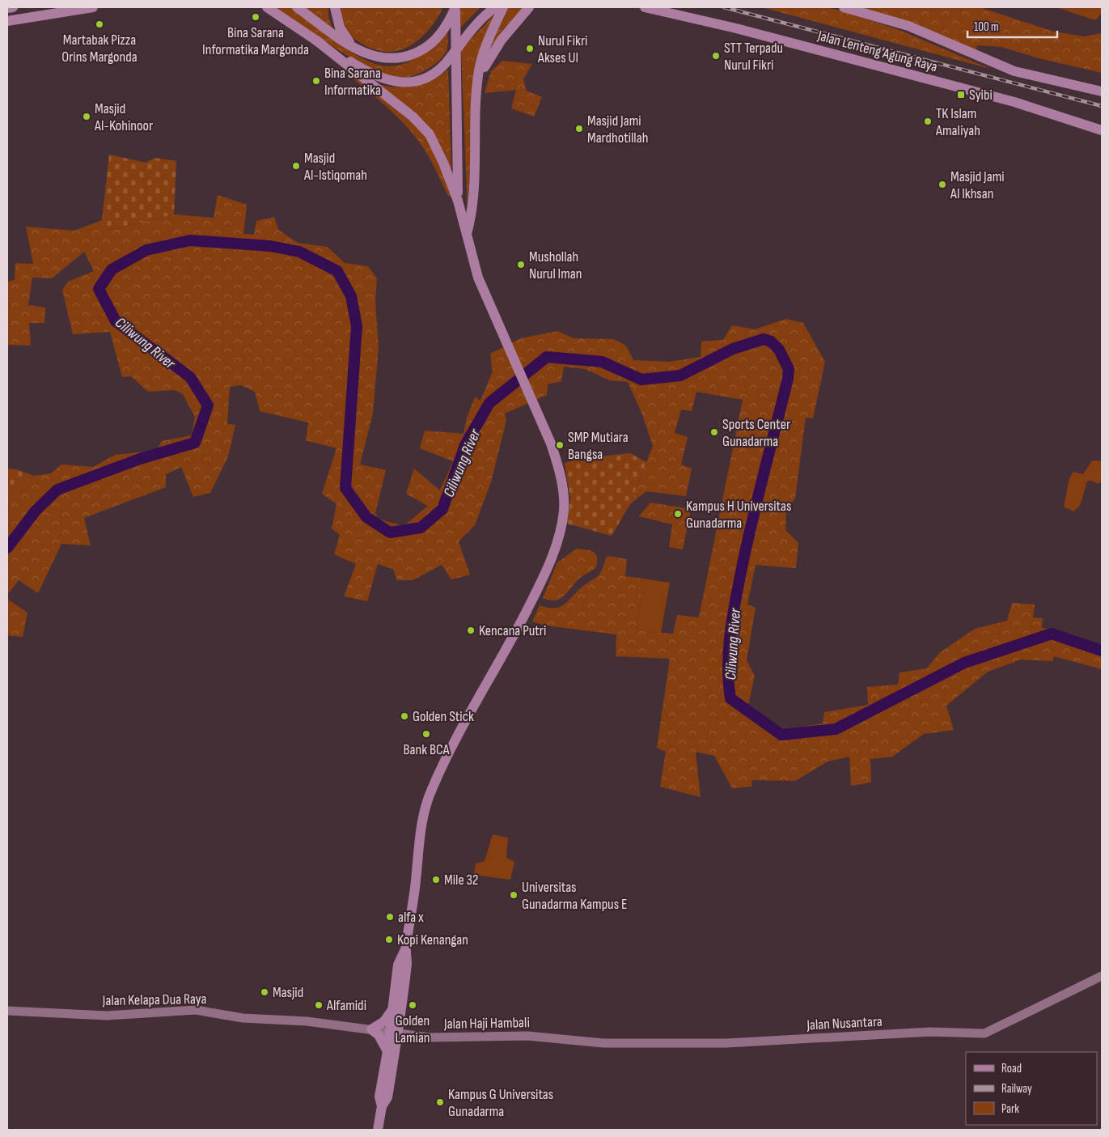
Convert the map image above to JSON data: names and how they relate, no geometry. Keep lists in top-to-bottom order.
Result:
{
  "streets": {
    "main road": [
      "Jalan Lenteng Agung Raya",
      "Jalan Kelapa Dua Raya",
      "Jalan Haji Hambali",
      "Jalan Nusantara"
    ]
  },
  "crossings": [
    ["Jalan Kelapa Dua Raya", "Jalan Haji Hambali"],
    ["Jalan Haji Hambali", "Jalan Nusantara"]
  ],
  "water": ["Ciliwung River"],
  "places": {
    "other": [
      "Bina Sarana Informatika Margonda",
      "Martabak Pizza Orins Margonda",
      "Nurul Fikri Akses UI",
      "STT Terpadu Nurul Fikri",
      "Bina Sarana Informatika",
      "Masjid Al-Kohinoor",
      "TK Islam Amaliyah",
      "Masjid Jami Mardhotillah",
      "Masjid Al-Istiqomah",
      "Masjid Jami Al Ikhsan",
      "Mushollah Nurul Iman",
      "Sports Center Gunadarma",
      "SMP Mutiara Bangsa",
      "Kampus H Universitas Gunadarma",
      "Kencana Putri",
      "Golden Stick",
      "Bank BCA",
      "Mile 32",
      "Universitas Gunadarma Kampus E",
      "alfa x",
      "Kopi Kenangan",
      "Masjid",
      "Alfamidi",
      "Golden Lamian",
      "Kampus G Universitas Gunadarma"
    ],
    "transit": ["Syibi"]
  },
  "legend": ["Road", "Railway", "Park"],
  "scale_bar": "100 m"
}
